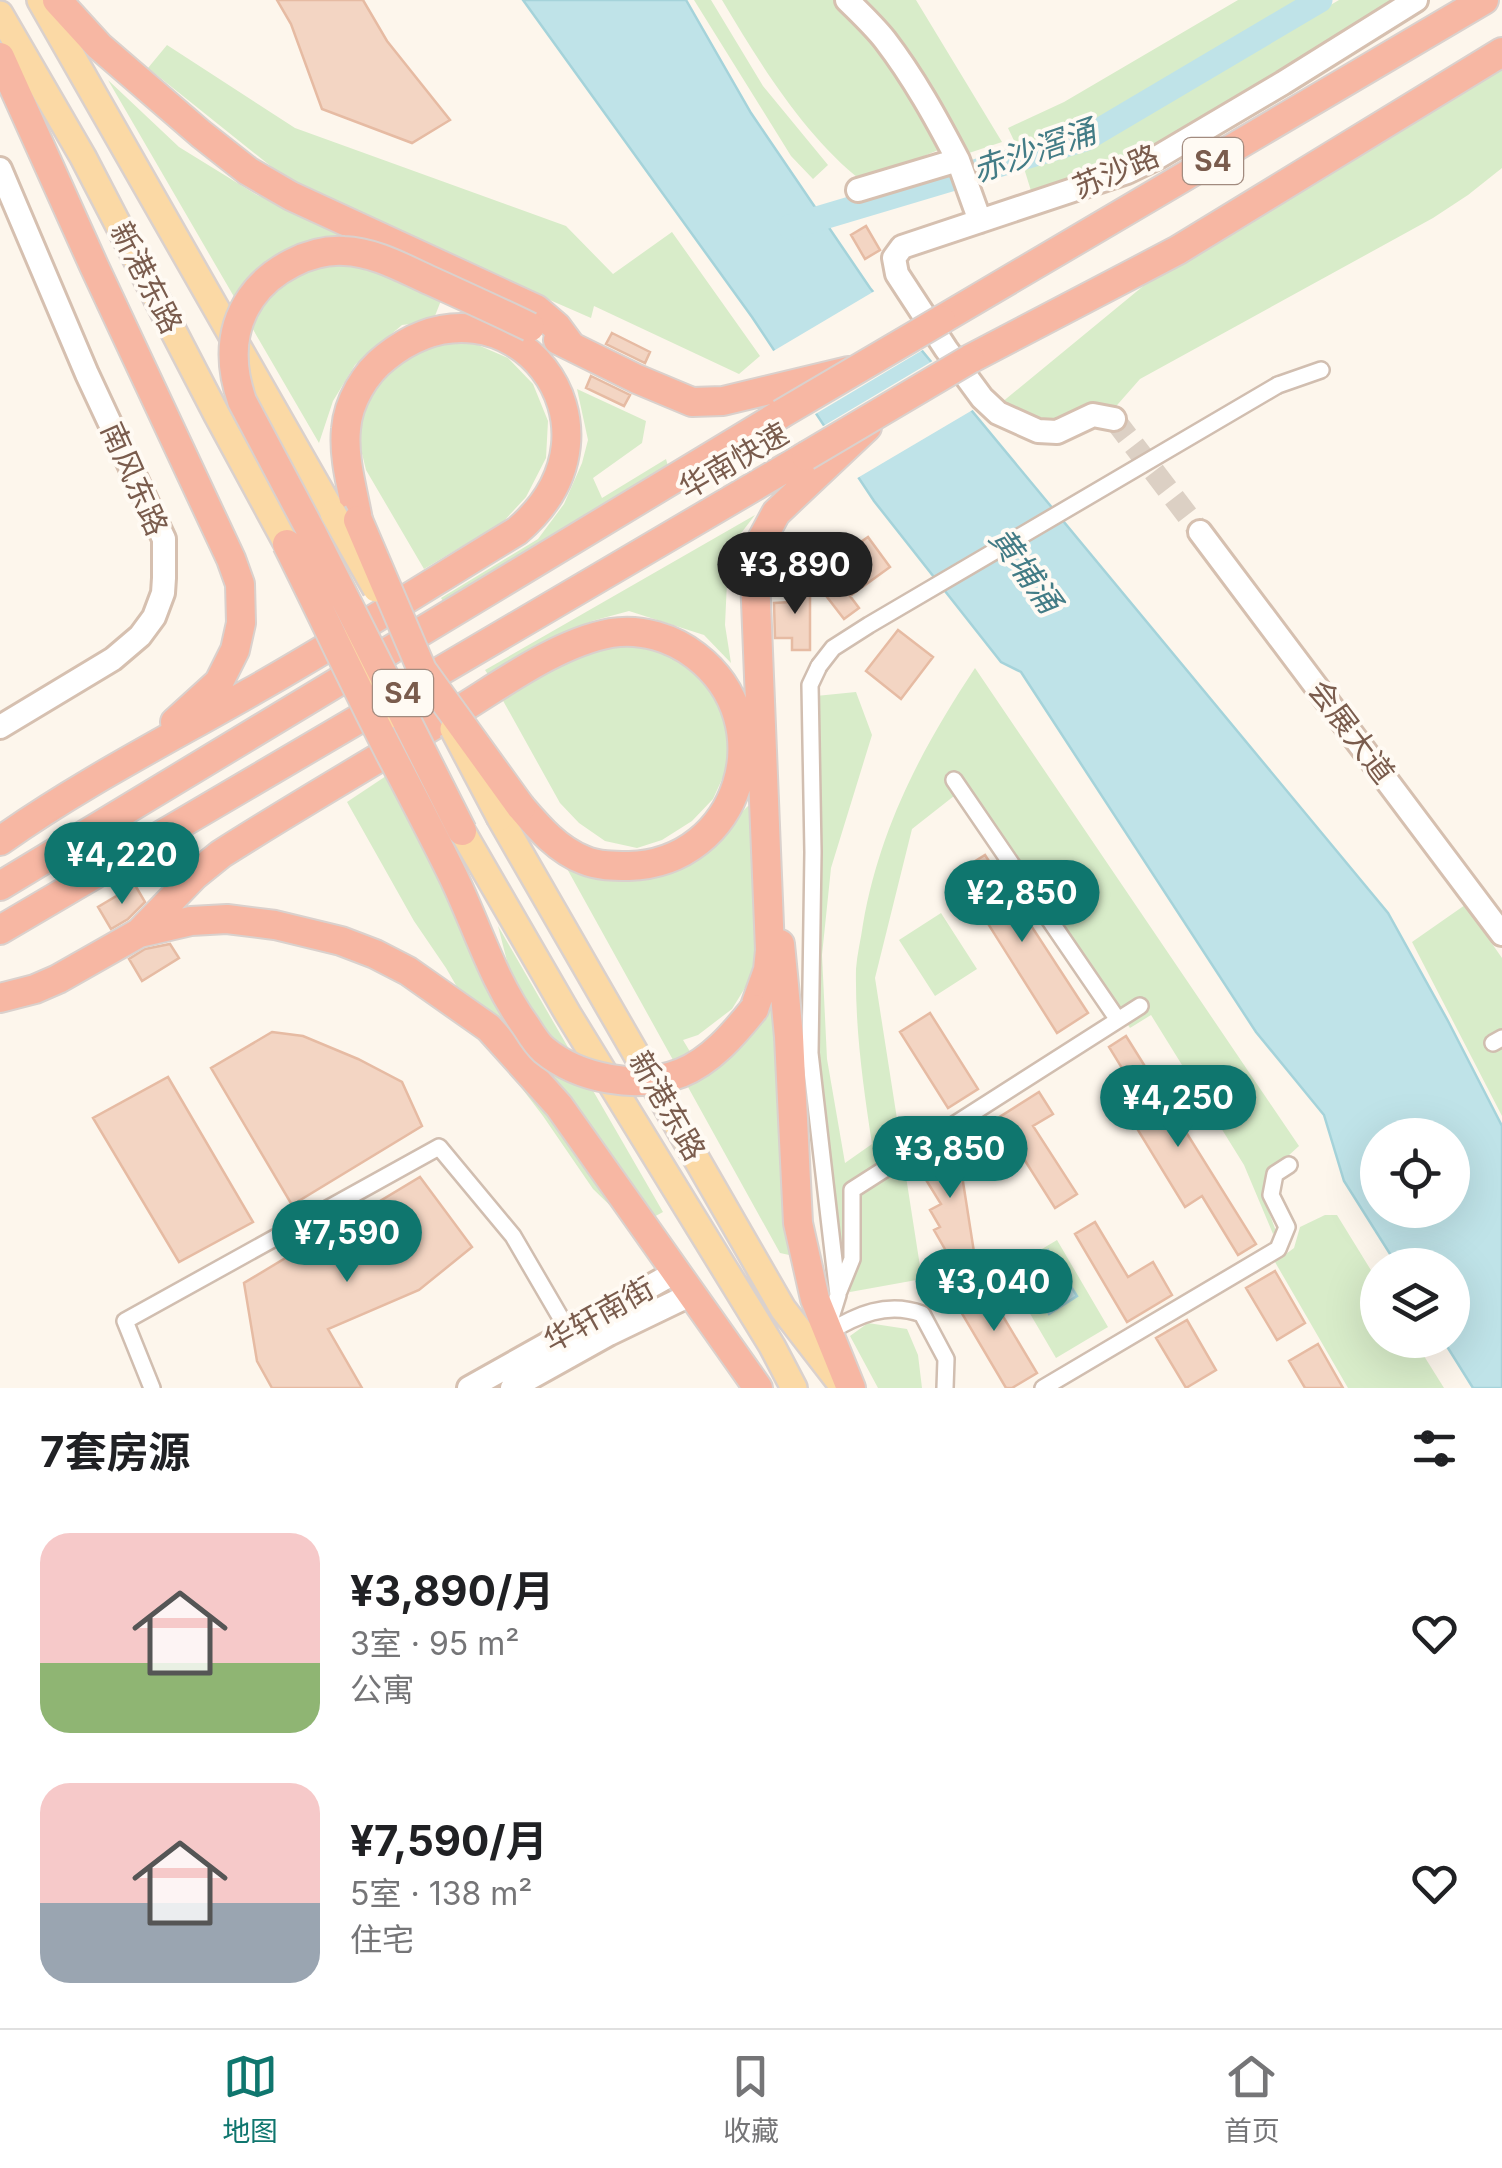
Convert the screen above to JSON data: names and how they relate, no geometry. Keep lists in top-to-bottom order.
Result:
{
  "streets": {
    "highway": ["S4", "华南快速"],
    "main road": ["新港东路"],
    "street": [
      "苏沙路",
      "南风东路",
      "会展大道",
      "华轩南街"
    ]
  },
  "water": ["赤沙滘涌", "黄埔涌"],
  "page": {
    "price": [
      "¥3,890",
      "¥4,220",
      "¥2,850",
      "¥4,250",
      "¥3,850",
      "¥7,590",
      "¥3,040"
    ],
    "heading": "7套房源",
    "list": [
      {
        "name": "¥3,890/月",
        "note": "3室 · 95 m² · 公寓"
      },
      {
        "name": "¥7,590/月",
        "note": "5室 · 138 m² · 住宅"
      }
    ],
    "tabs": ["地图", "收藏", "首页"]
  }
}
